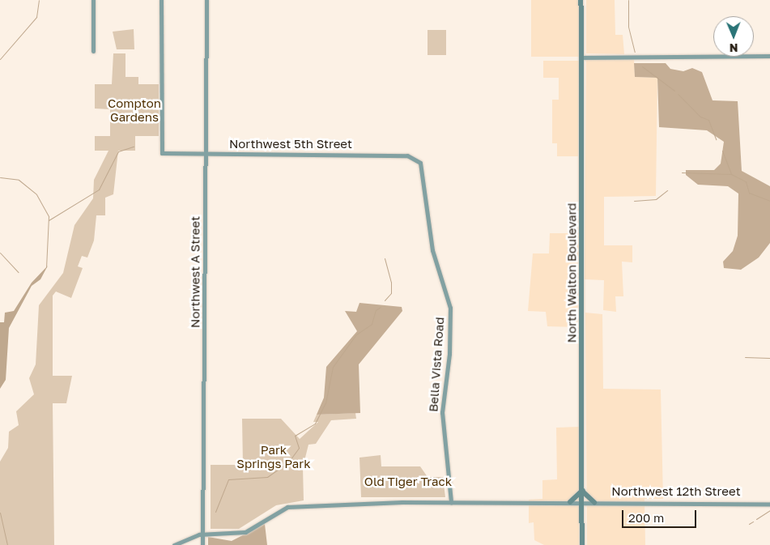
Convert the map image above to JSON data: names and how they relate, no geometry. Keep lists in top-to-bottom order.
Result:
{
  "streets": {
    "main road": ["North Walton Boulevard"],
    "street": [
      "Northwest 5th Street",
      "Northwest A Street",
      "Bella Vista Road",
      "Northwest 12th Street"
    ]
  },
  "crossings": [
    ["Northwest 5th Street", "Northwest A Street"],
    ["Northwest 5th Street", "Bella Vista Road"],
    ["Northwest A Street", "Northwest 12th Street"],
    ["North Walton Boulevard", "Northwest 12th Street"],
    ["Bella Vista Road", "Northwest 12th Street"]
  ],
  "parks": ["Compton Gardens", "Park Springs Park", "Old Tiger Track"],
  "scale_bar": "200 m",
  "north": "bottom"
}
